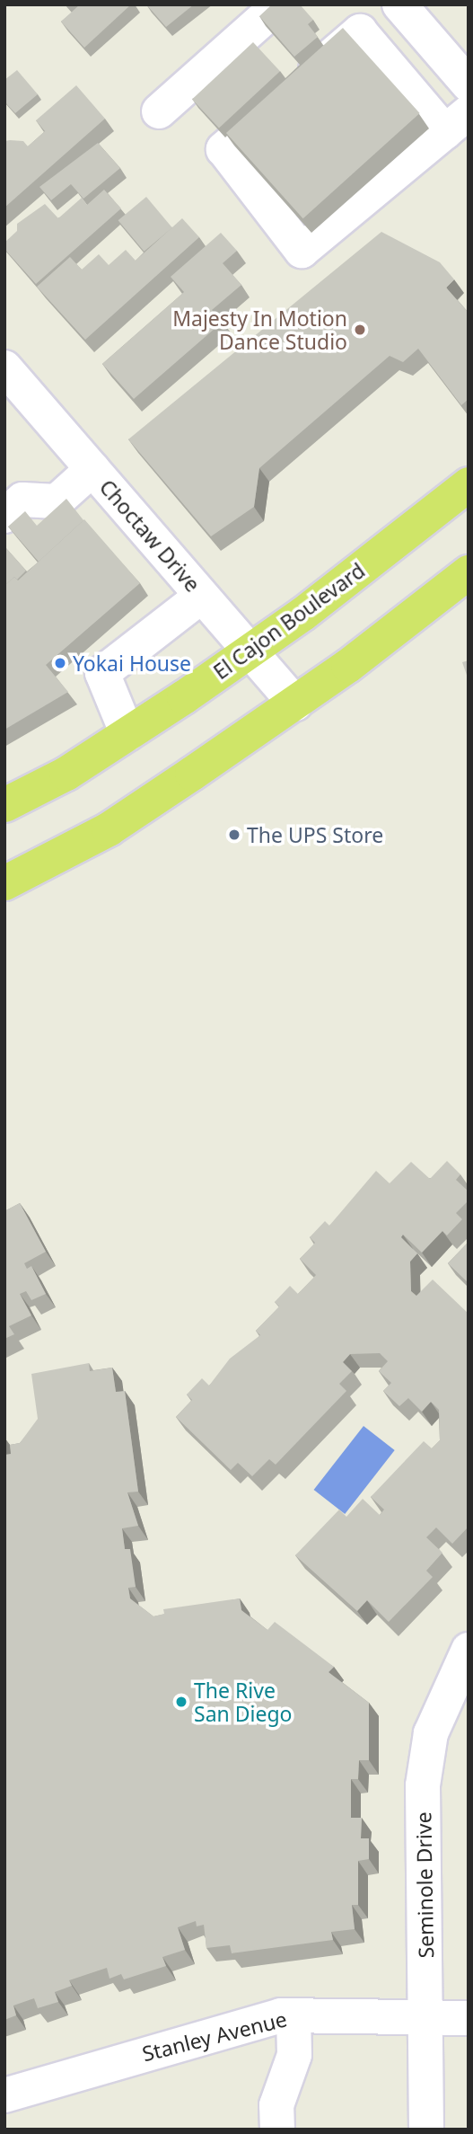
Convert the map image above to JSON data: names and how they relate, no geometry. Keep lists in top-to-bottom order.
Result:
{
  "streets": {
    "main road": ["El Cajon Boulevard"],
    "street": ["Choctaw Drive", "Seminole Drive", "Stanley Avenue"]
  },
  "crossings": [
    ["Choctaw Drive", "El Cajon Boulevard"],
    ["Seminole Drive", "Stanley Avenue"]
  ],
  "places": [
    "Majesty In Motion Dance Studio",
    "Yokai House",
    "The UPS Store",
    "The Rive San Diego"
  ]
}
